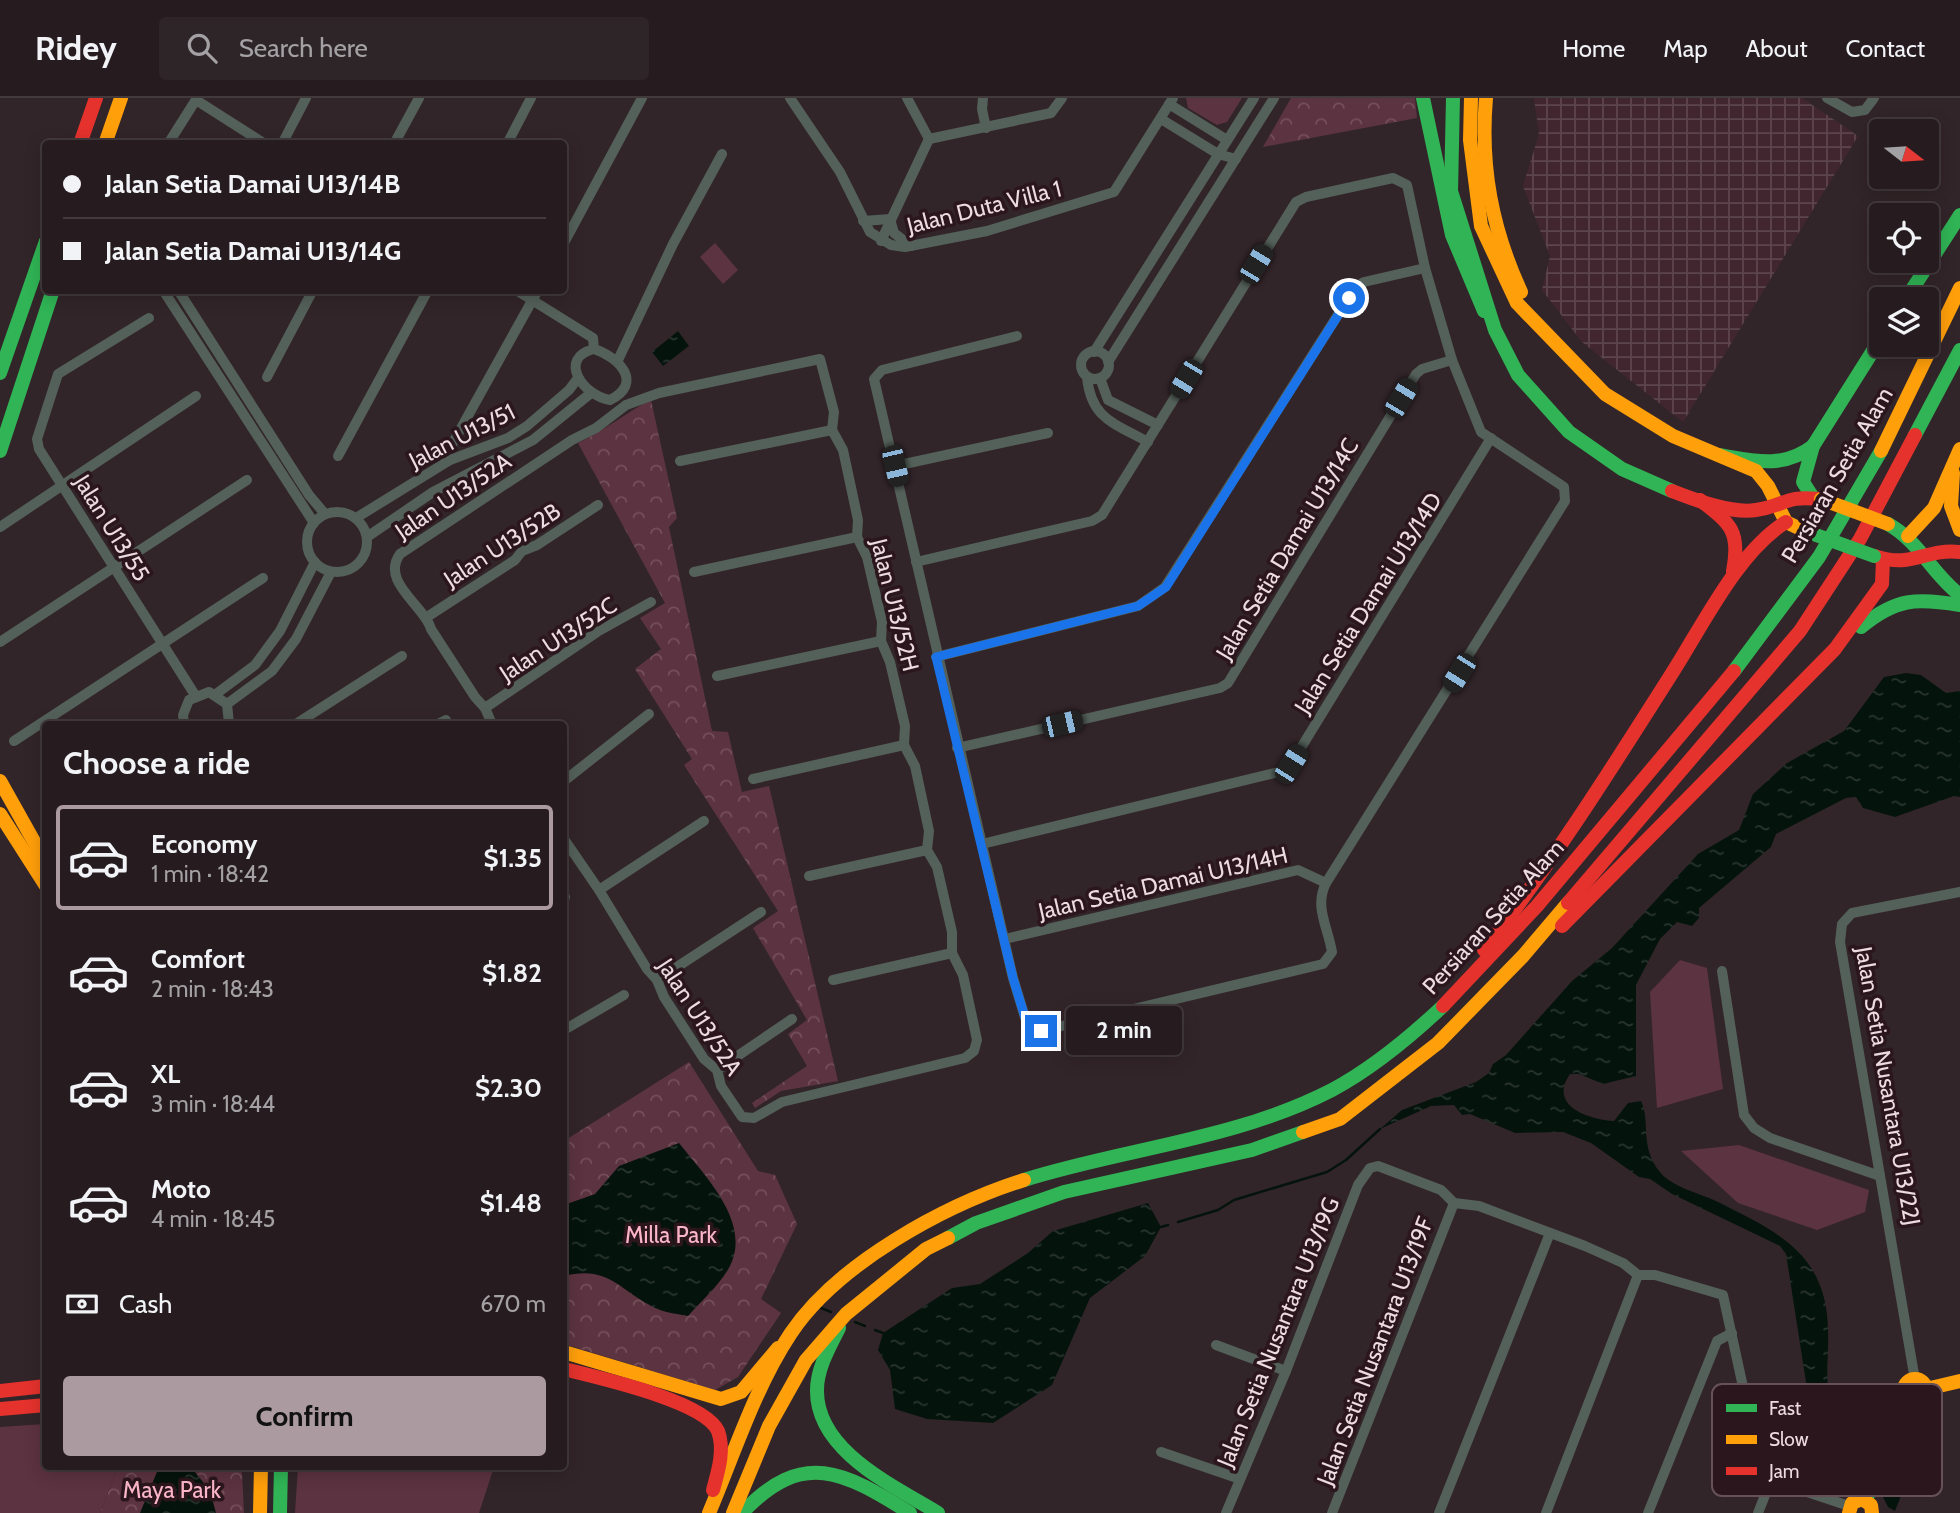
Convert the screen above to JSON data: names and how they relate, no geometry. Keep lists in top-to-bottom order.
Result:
{
  "streets": {
    "main road": ["Persiaran Setia Alam"],
    "street": [
      "Jalan Duta Villa 1",
      "Jalan U13/51",
      "Jalan U13/52A",
      "Jalan U13/55",
      "Jalan U13/52B",
      "Jalan Setia Damai U13/14C",
      "Jalan Setia Damai U13/14D",
      "Jalan U13/52H",
      "Jalan U13/52C",
      "Jalan Setia Damai U13/14H",
      "Jalan Setia Nusantara U13/22J",
      "Jalan Setia Nusantara U13/19G",
      "Jalan Setia Nusantara U13/19F"
    ]
  },
  "crossings": [
    ["Jalan U13/52A", "Jalan U13/52B"],
    ["Jalan U13/52A", "Jalan U13/52H"],
    ["Jalan U13/52A", "Jalan U13/52C"],
    ["Jalan Setia Nusantara U13/19G", "Jalan Setia Nusantara U13/19F"]
  ],
  "parks": ["Milla Park", "Maya Park"],
  "legend": ["Fast", "Slow", "Jam"],
  "north": "right",
  "page": {
    "header": "Ridey",
    "search": "Search here",
    "nav": [
      "Home",
      "Map",
      "About",
      "Contact"
    ],
    "banner": ["Jalan Setia Damai U13/14B", "Jalan Setia Damai U13/14G"],
    "heading": "Choose a ride",
    "list": [
      {
        "name": "Economy",
        "note": "1 min · 18:42",
        "value": "$1.35"
      },
      {
        "name": "Comfort",
        "note": "2 min · 18:43",
        "value": "$1.82"
      },
      {
        "name": "XL",
        "note": "3 min · 18:44",
        "value": "$2.30"
      },
      {
        "name": "Moto",
        "note": "4 min · 18:45",
        "value": "$1.48"
      }
    ],
    "bubble": "2 min",
    "pay": ["Cash", "670 m"],
    "buttons": "Confirm"
  }
}
